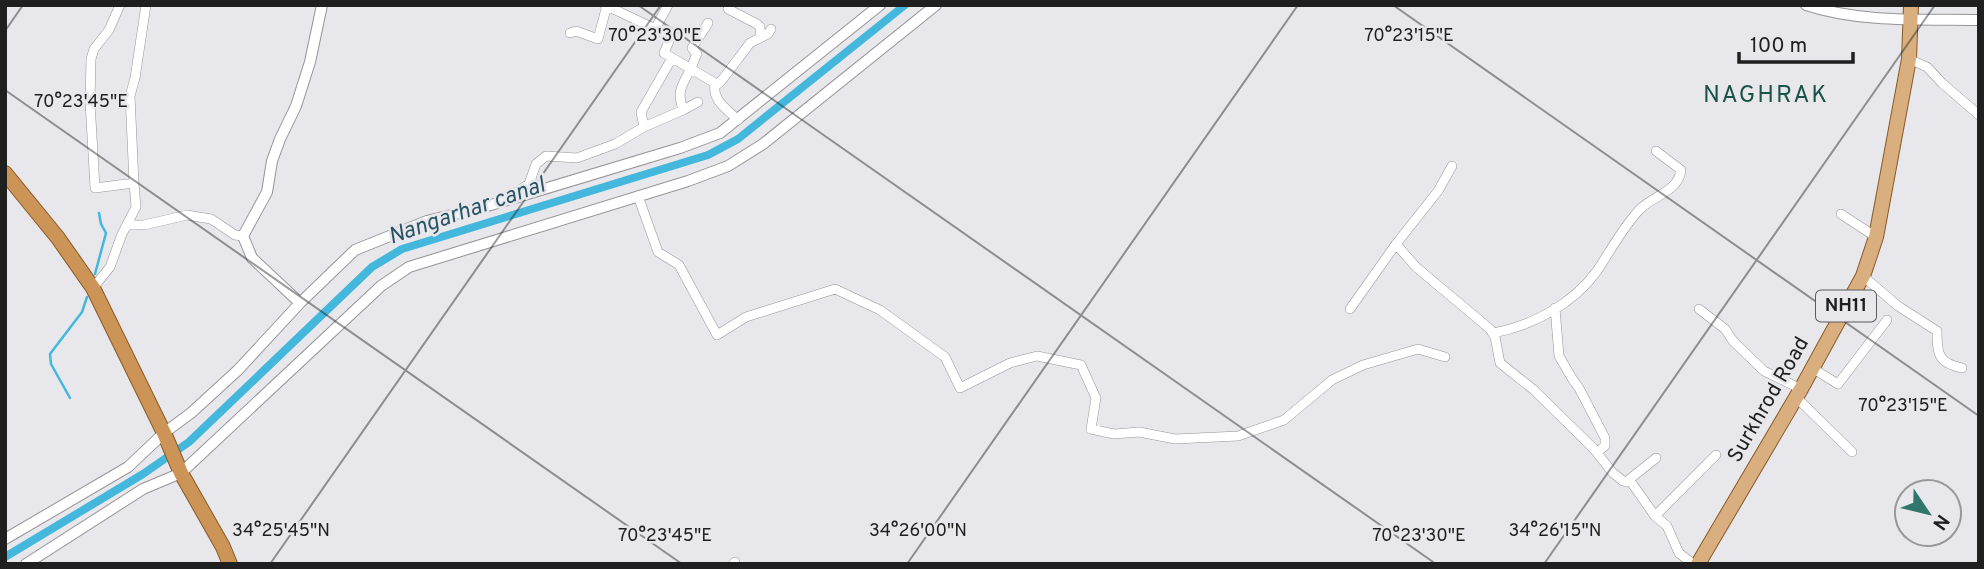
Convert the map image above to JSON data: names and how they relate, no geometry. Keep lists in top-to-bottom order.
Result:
{
  "streets": {
    "main road": ["NH11", "Surkhrod Road"]
  },
  "districts": ["NAGHRAK"],
  "water": ["Nangarhar canal"],
  "scale_bar": "100 m",
  "north": "bottom right",
  "coordinates": [
    "70°23'30\"E",
    "70°23'15\"E",
    "70°23'45\"E",
    "34°25'45\"N",
    "34°26'00\"N",
    "34°26'15\"N"
  ]
}
